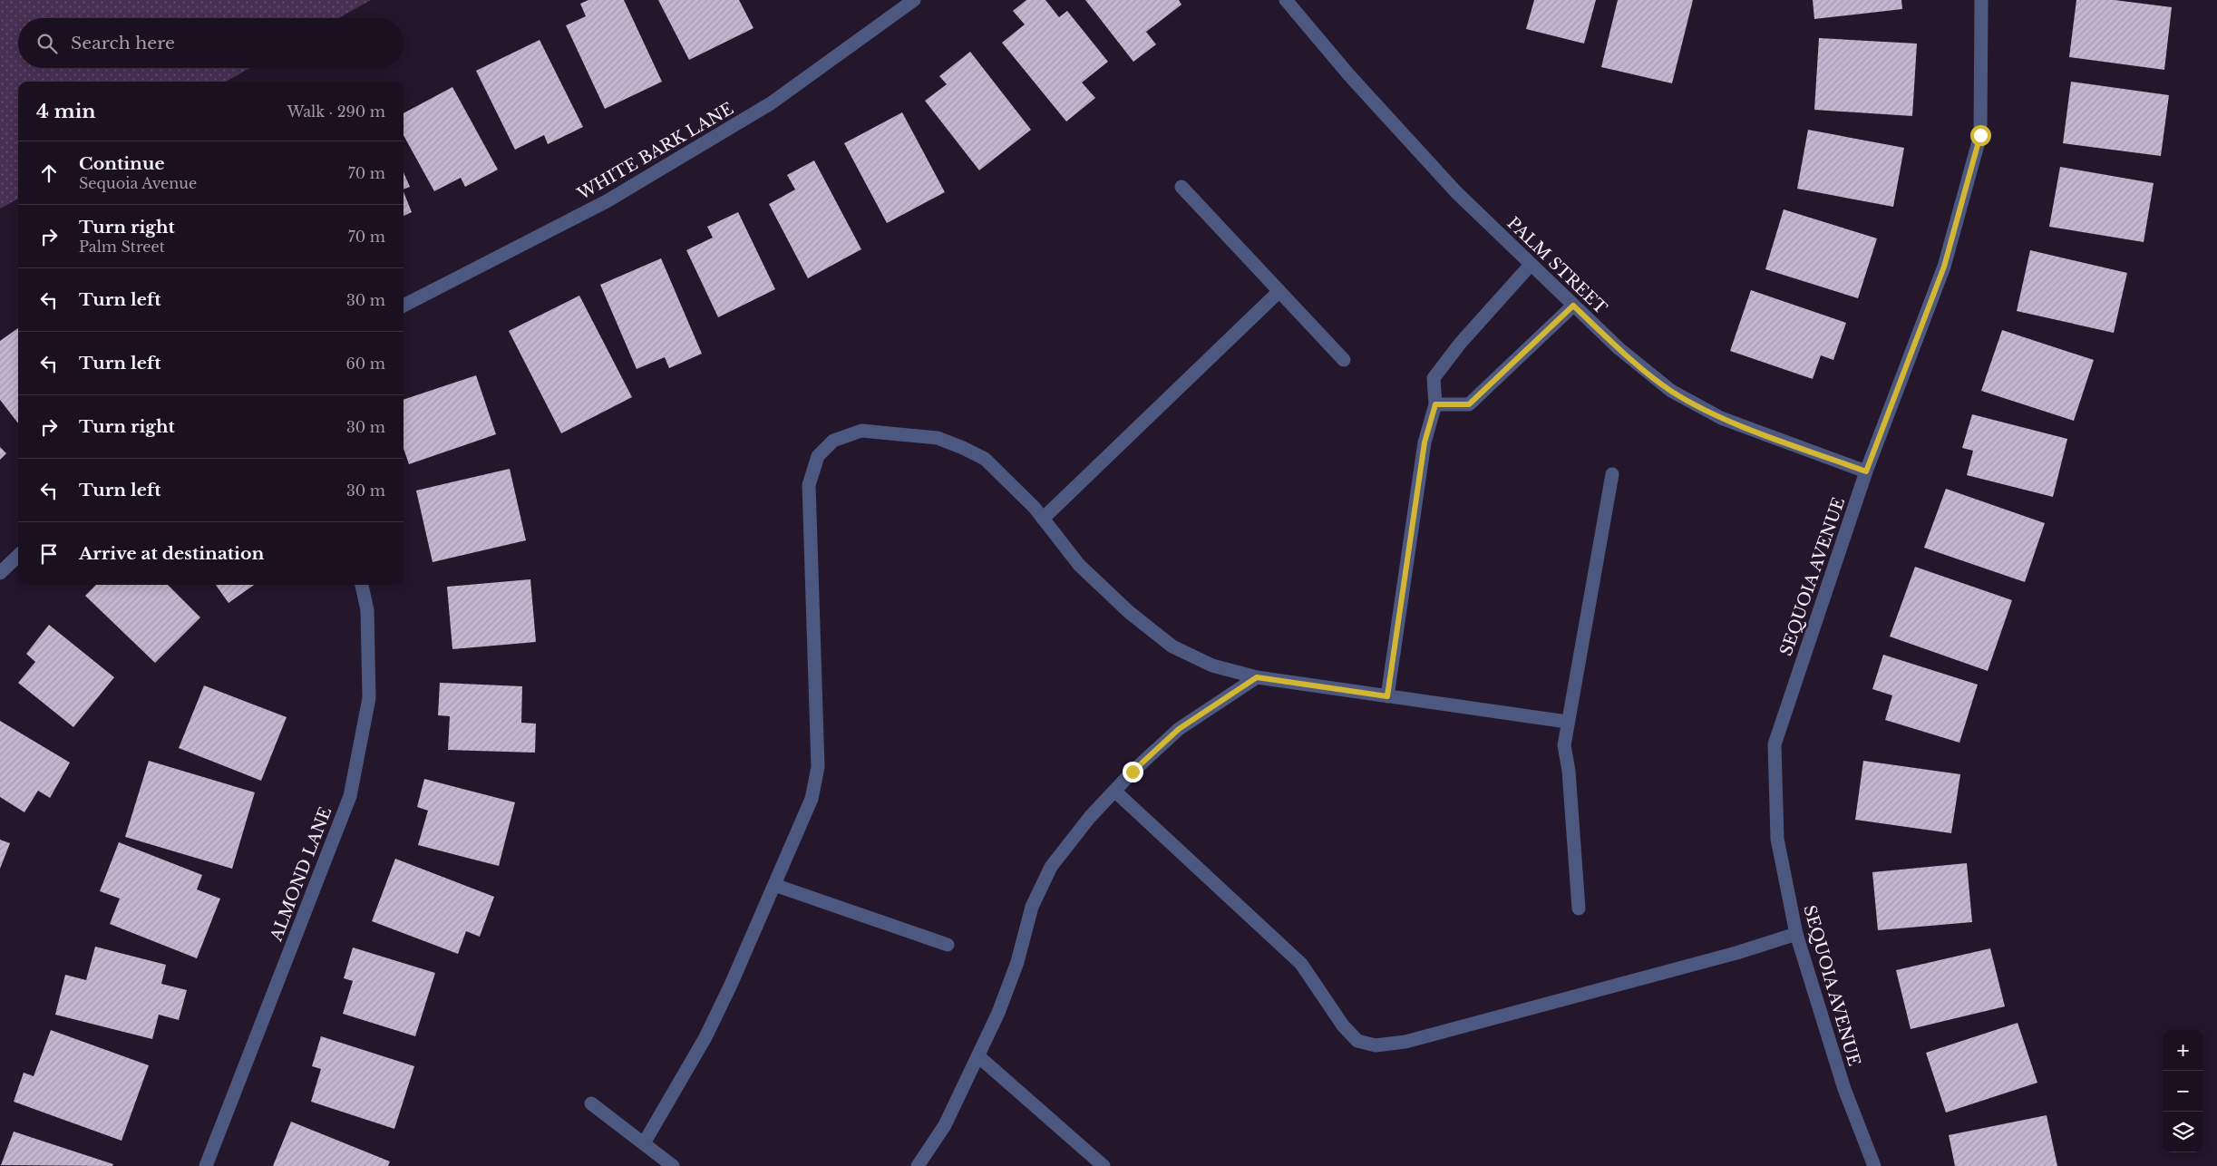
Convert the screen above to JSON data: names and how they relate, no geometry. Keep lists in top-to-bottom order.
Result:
{
  "streets": {
    "street": [
      "WHITE BARK LANE",
      "PALM STREET",
      "SEQUOIA AVENUE",
      "ALMOND LANE"
    ]
  },
  "crossings": [
    ["PALM STREET", "SEQUOIA AVENUE"]
  ],
  "page": {
    "search": "Search here",
    "heading": ["4 min", "Walk · 290 m"],
    "list": [
      ["Continue", "Sequoia Avenue", "70 m"],
      ["Turn right", "Palm Street", "70 m"],
      ["Turn left", "30 m"],
      ["Turn left", "60 m"],
      ["Turn right", "30 m"],
      ["Turn left", "30 m"],
      "Arrive at destination"
    ],
    "map_buttons": ["+", "−"]
  }
}
